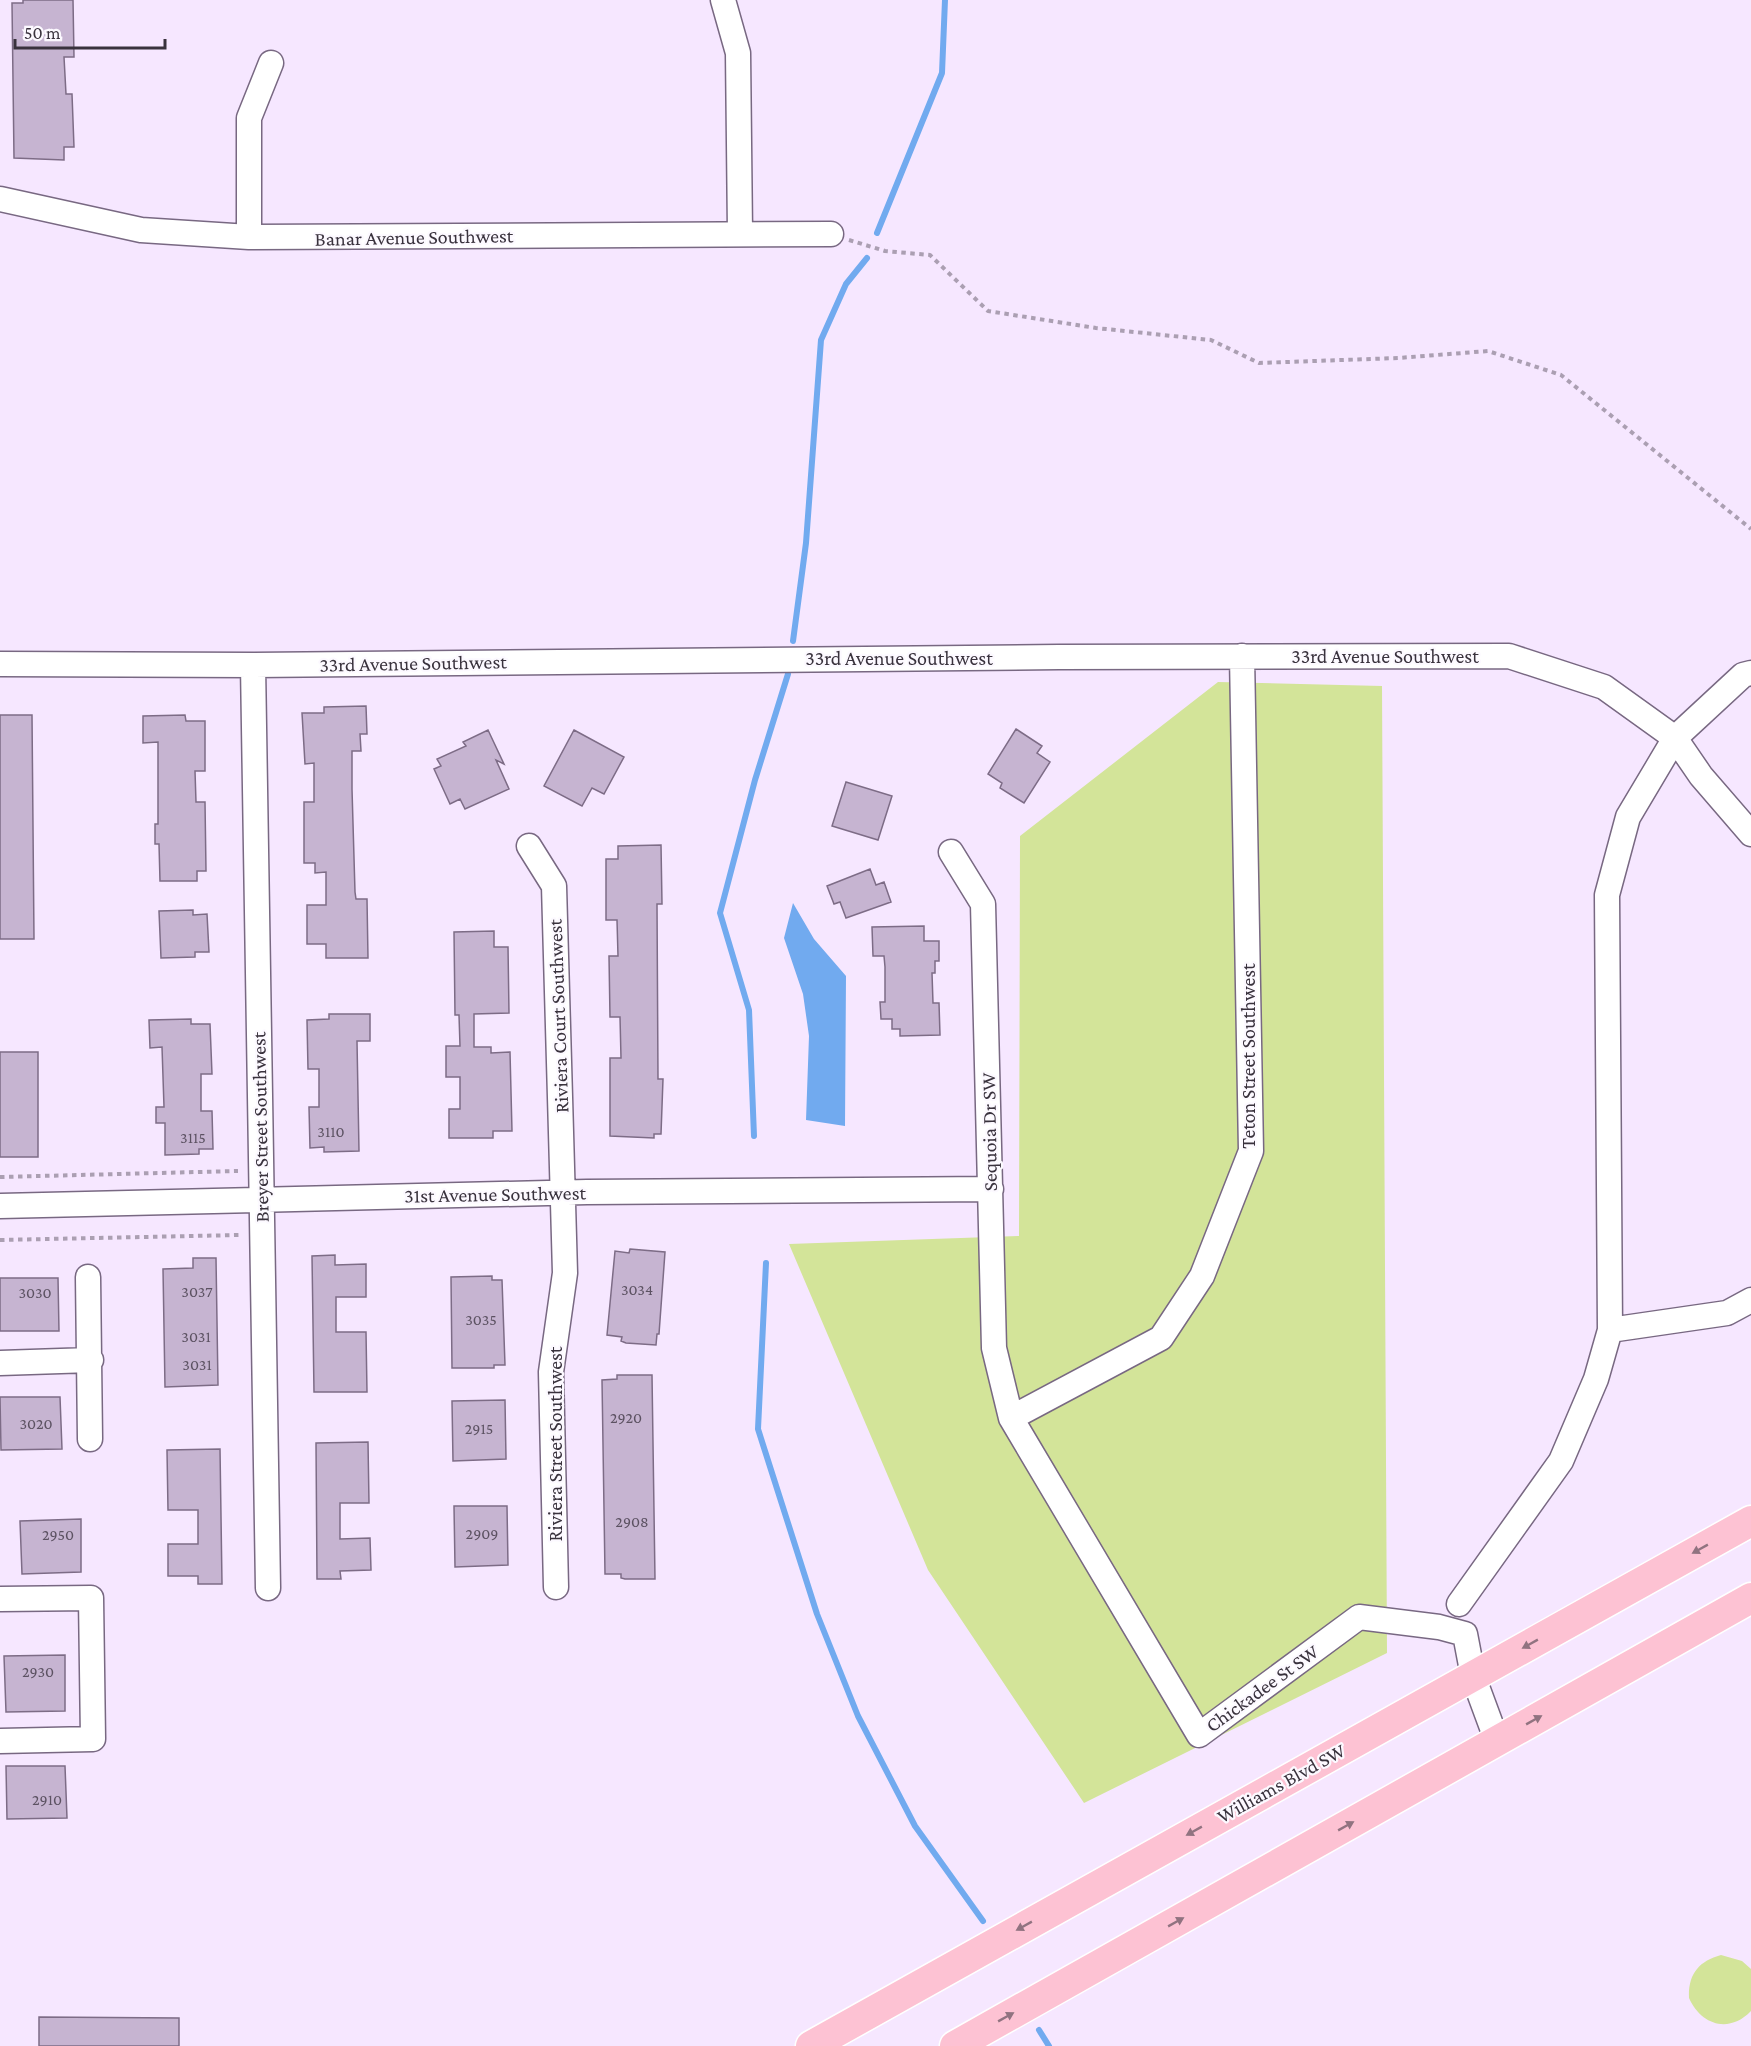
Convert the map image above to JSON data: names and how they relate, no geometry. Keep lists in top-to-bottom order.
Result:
{
  "streets": {
    "main road": ["Williams Blvd SW"],
    "street": [
      "Banar Avenue Southwest",
      "33rd Avenue Southwest",
      "Riviera Court Southwest",
      "Teton Street Southwest",
      "Breyer Street Southwest",
      "Sequoia Dr SW",
      "31st Avenue Southwest",
      "Riviera Street Southwest",
      "Chickadee St SW"
    ]
  },
  "crossings": [
    ["33rd Avenue Southwest", "Teton Street Southwest"],
    ["33rd Avenue Southwest", "Breyer Street Southwest"],
    ["Riviera Court Southwest", "31st Avenue Southwest"],
    ["Riviera Court Southwest", "Riviera Street Southwest"],
    ["Teton Street Southwest", "Sequoia Dr SW"],
    ["Teton Street Southwest", "Chickadee St SW"],
    ["Breyer Street Southwest", "31st Avenue Southwest"],
    ["Sequoia Dr SW", "31st Avenue Southwest"],
    ["Sequoia Dr SW", "Chickadee St SW"],
    ["31st Avenue Southwest", "Riviera Street Southwest"],
    ["Chickadee St SW", "Williams Blvd SW"]
  ],
  "house_numbers": [
    "3110",
    "3115",
    "3034",
    "3037",
    "3030",
    "3035",
    "3031",
    "3031",
    "2920",
    "3020",
    "2915",
    "2908",
    "2909",
    "2950",
    "2930",
    "2910"
  ],
  "scale_bar": "50 m"
}
